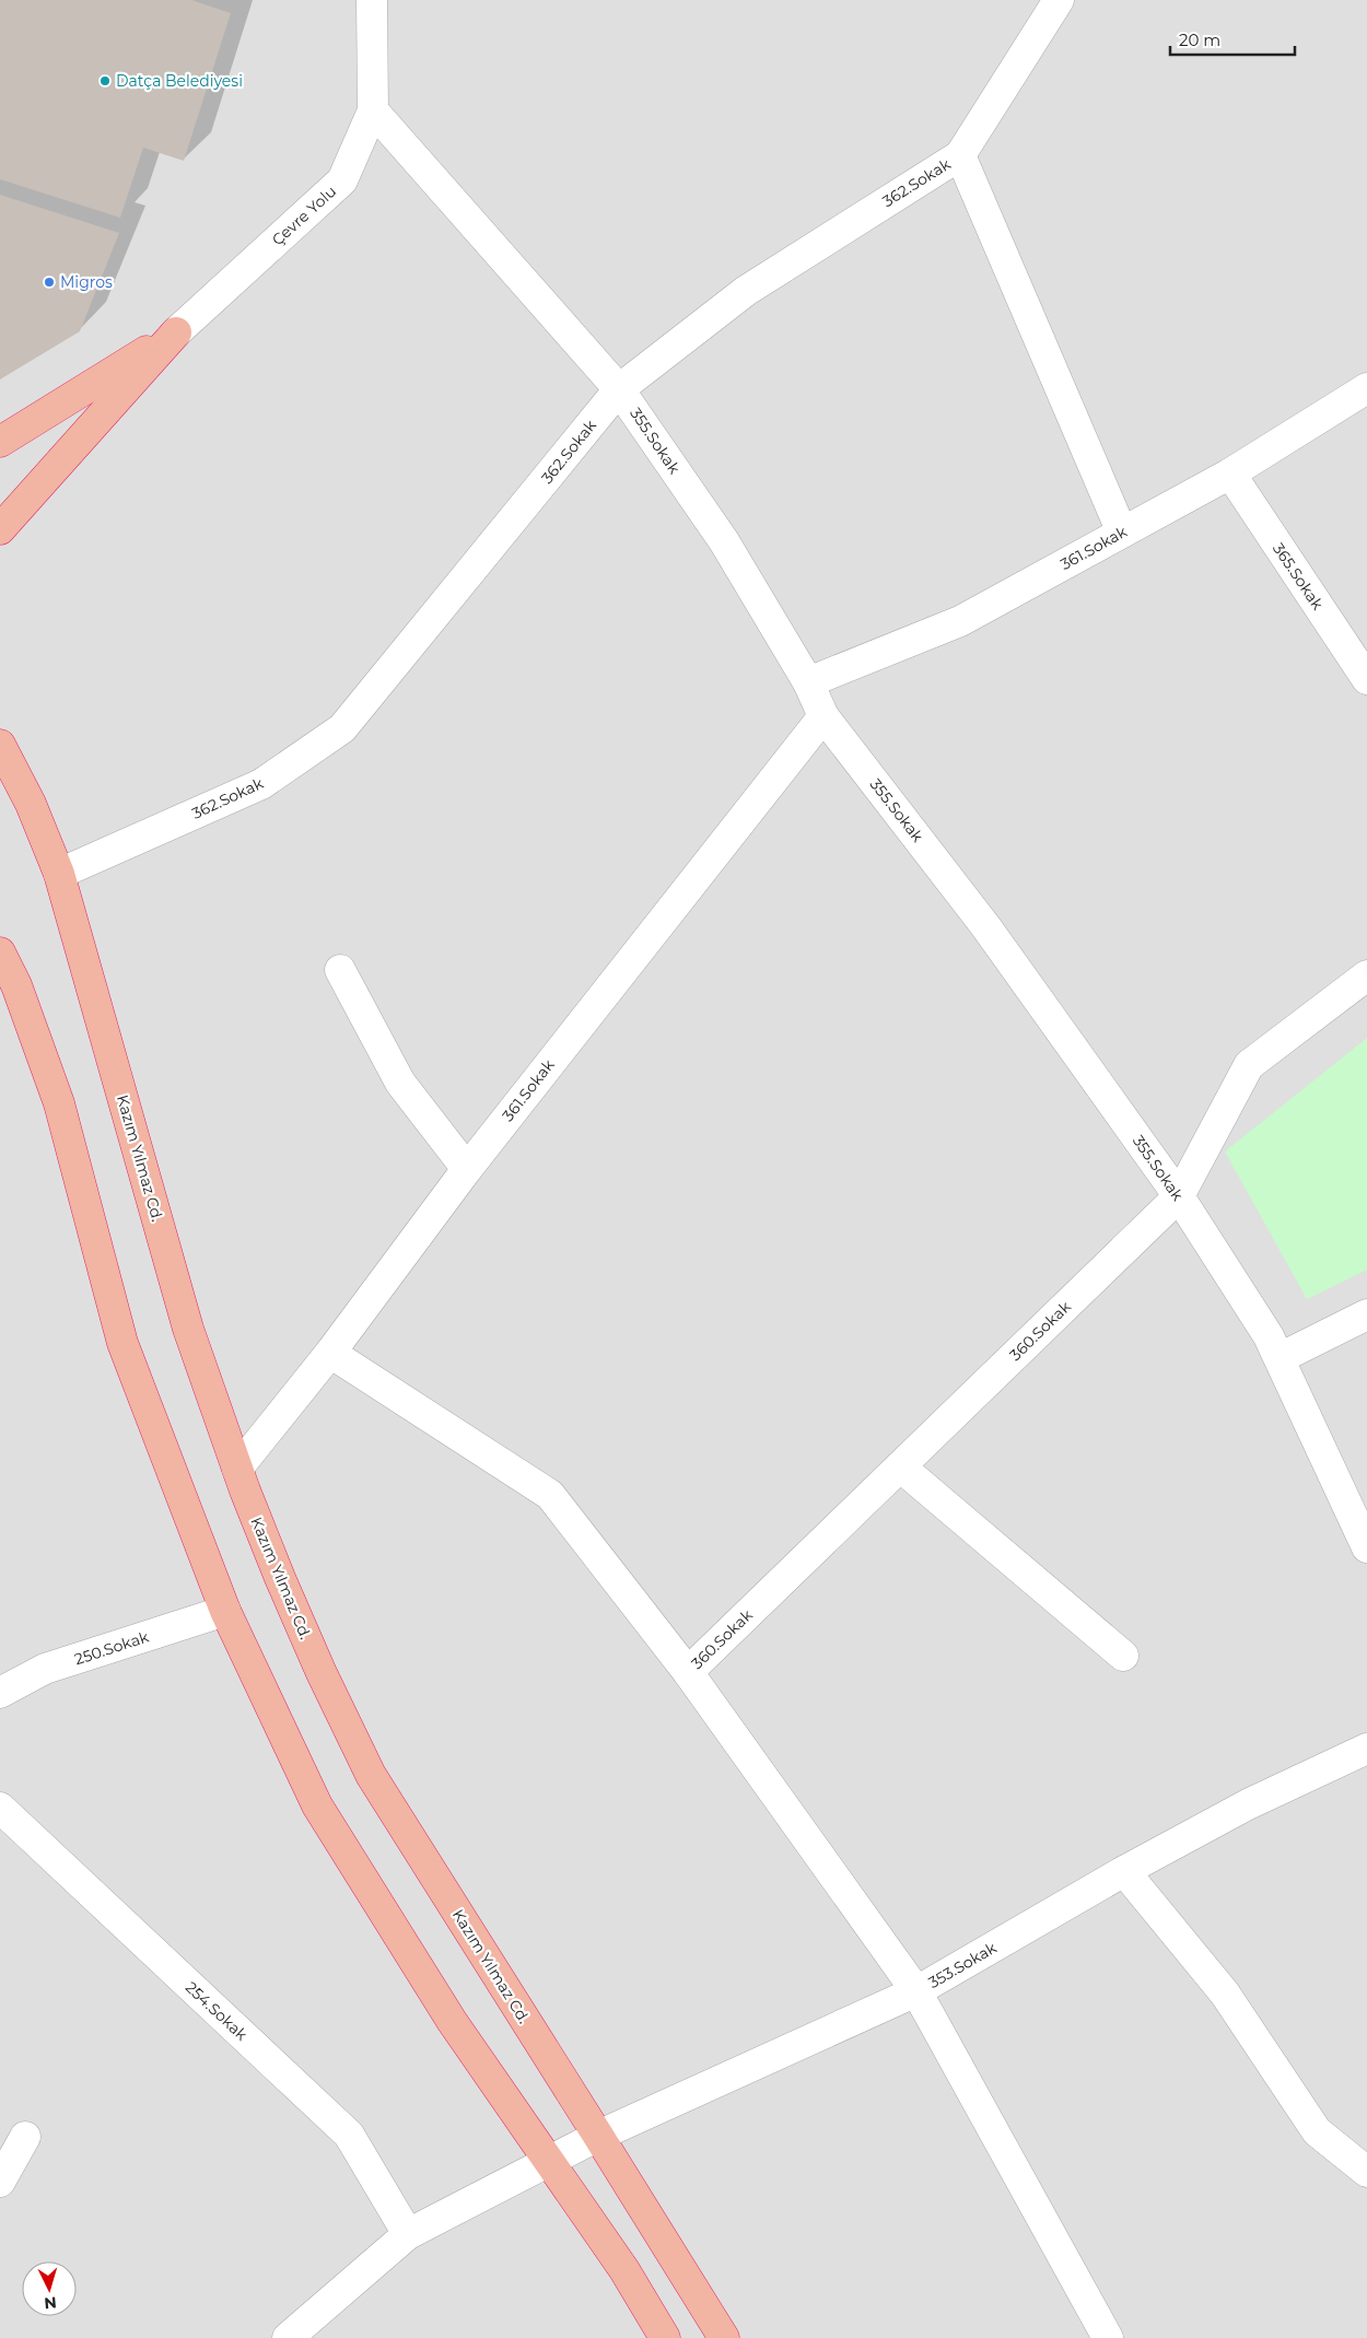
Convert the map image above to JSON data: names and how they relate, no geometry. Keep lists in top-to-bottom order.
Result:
{
  "streets": {
    "highway": ["Kazım Yılmaz Cd."],
    "street": [
      "362.Sokak",
      "Çevre Yolu",
      "355.Sokak",
      "361.Sokak",
      "365.Sokak",
      "360.Sokak",
      "250.Sokak",
      "353.Sokak",
      "254.Sokak"
    ]
  },
  "crossings": [
    ["362.Sokak", "355.Sokak"],
    ["362.Sokak", "Kazım Yılmaz Cd."],
    ["Çevre Yolu", "355.Sokak"],
    ["355.Sokak", "361.Sokak"],
    ["355.Sokak", "360.Sokak"],
    ["361.Sokak", "365.Sokak"],
    ["361.Sokak", "Kazım Yılmaz Cd."],
    ["Kazım Yılmaz Cd.", "353.Sokak"],
    ["353.Sokak", "254.Sokak"]
  ],
  "places": ["Datça Belediyesi", "Migros"],
  "scale_bar": "20 m",
  "north": "bottom"
}
